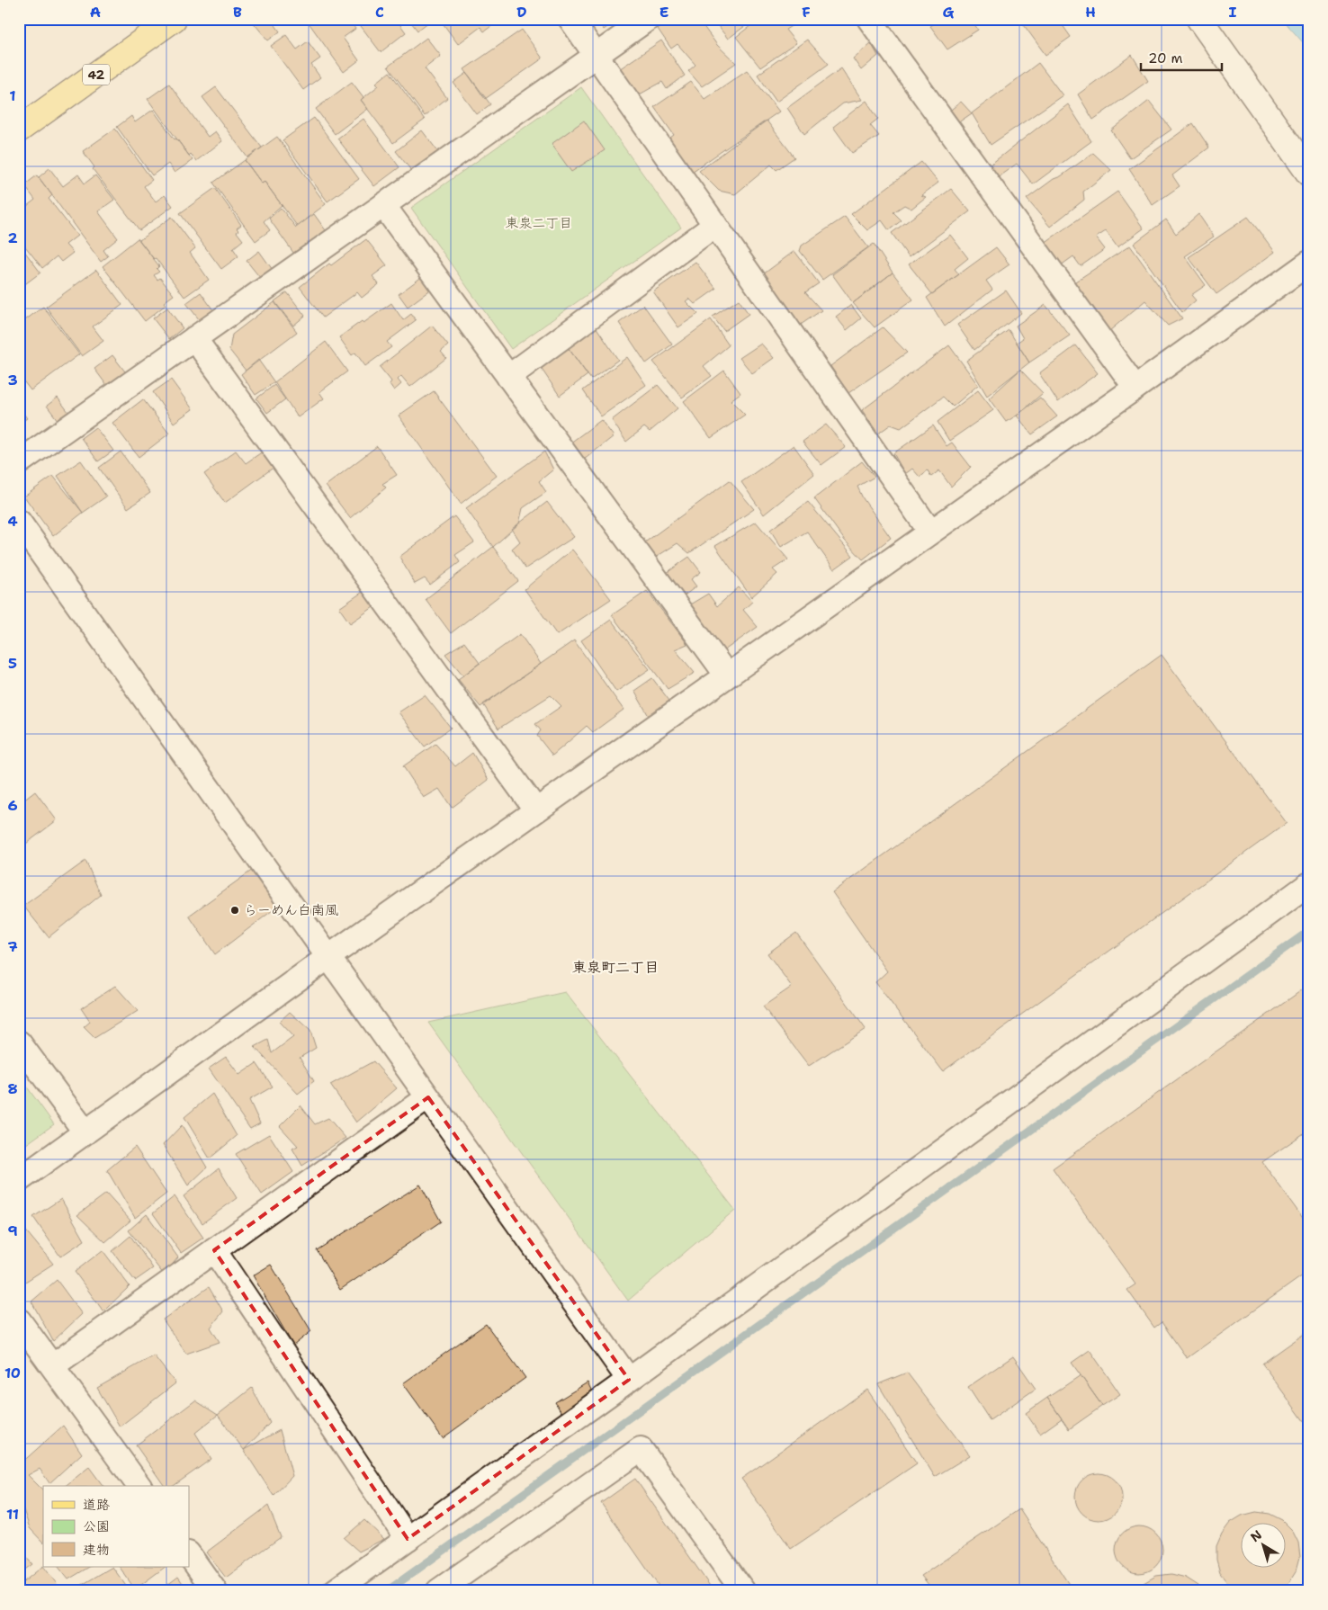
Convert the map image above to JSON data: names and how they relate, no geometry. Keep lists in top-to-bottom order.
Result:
{
  "streets": {
    "main road": ["42"]
  },
  "districts": ["東泉町二丁目"],
  "parks": ["東泉二丁目"],
  "places": ["らーめん白南風"],
  "legend": ["道路", "公園", "建物"],
  "scale_bar": "20 m",
  "north": "top left",
  "grid": {
    "columns": [
      "A",
      "B",
      "C",
      "D",
      "E",
      "F",
      "G",
      "H",
      "I"
    ],
    "rows": [
      "1",
      "2",
      "3",
      "4",
      "5",
      "6",
      "7",
      "8",
      "9",
      "10",
      "11"
    ]
  }
}
